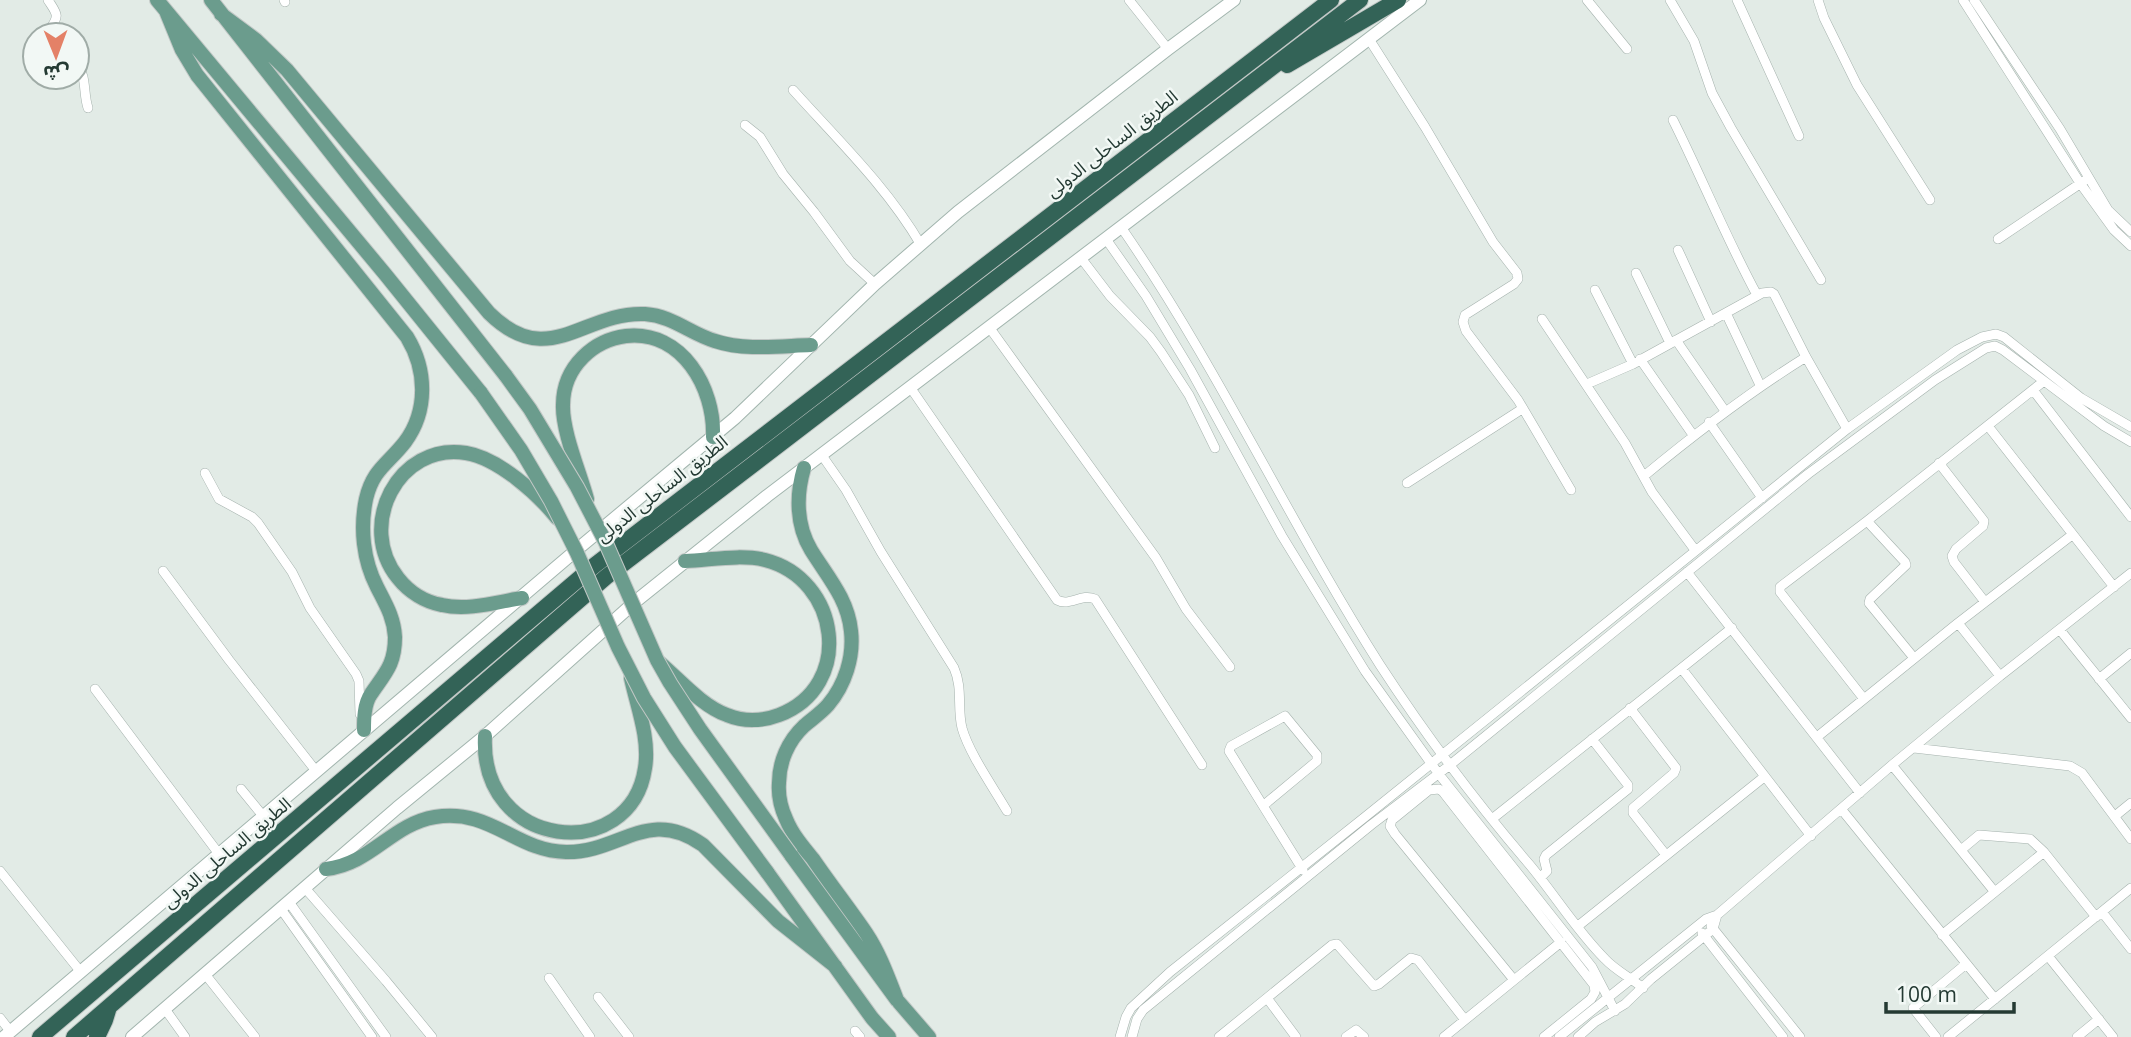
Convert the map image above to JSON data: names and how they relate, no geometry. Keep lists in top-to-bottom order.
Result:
{
  "streets": {
    "highway": ["الطريق الساحلى الدولى"]
  },
  "scale_bar": "100 m",
  "north": "bottom"
}
